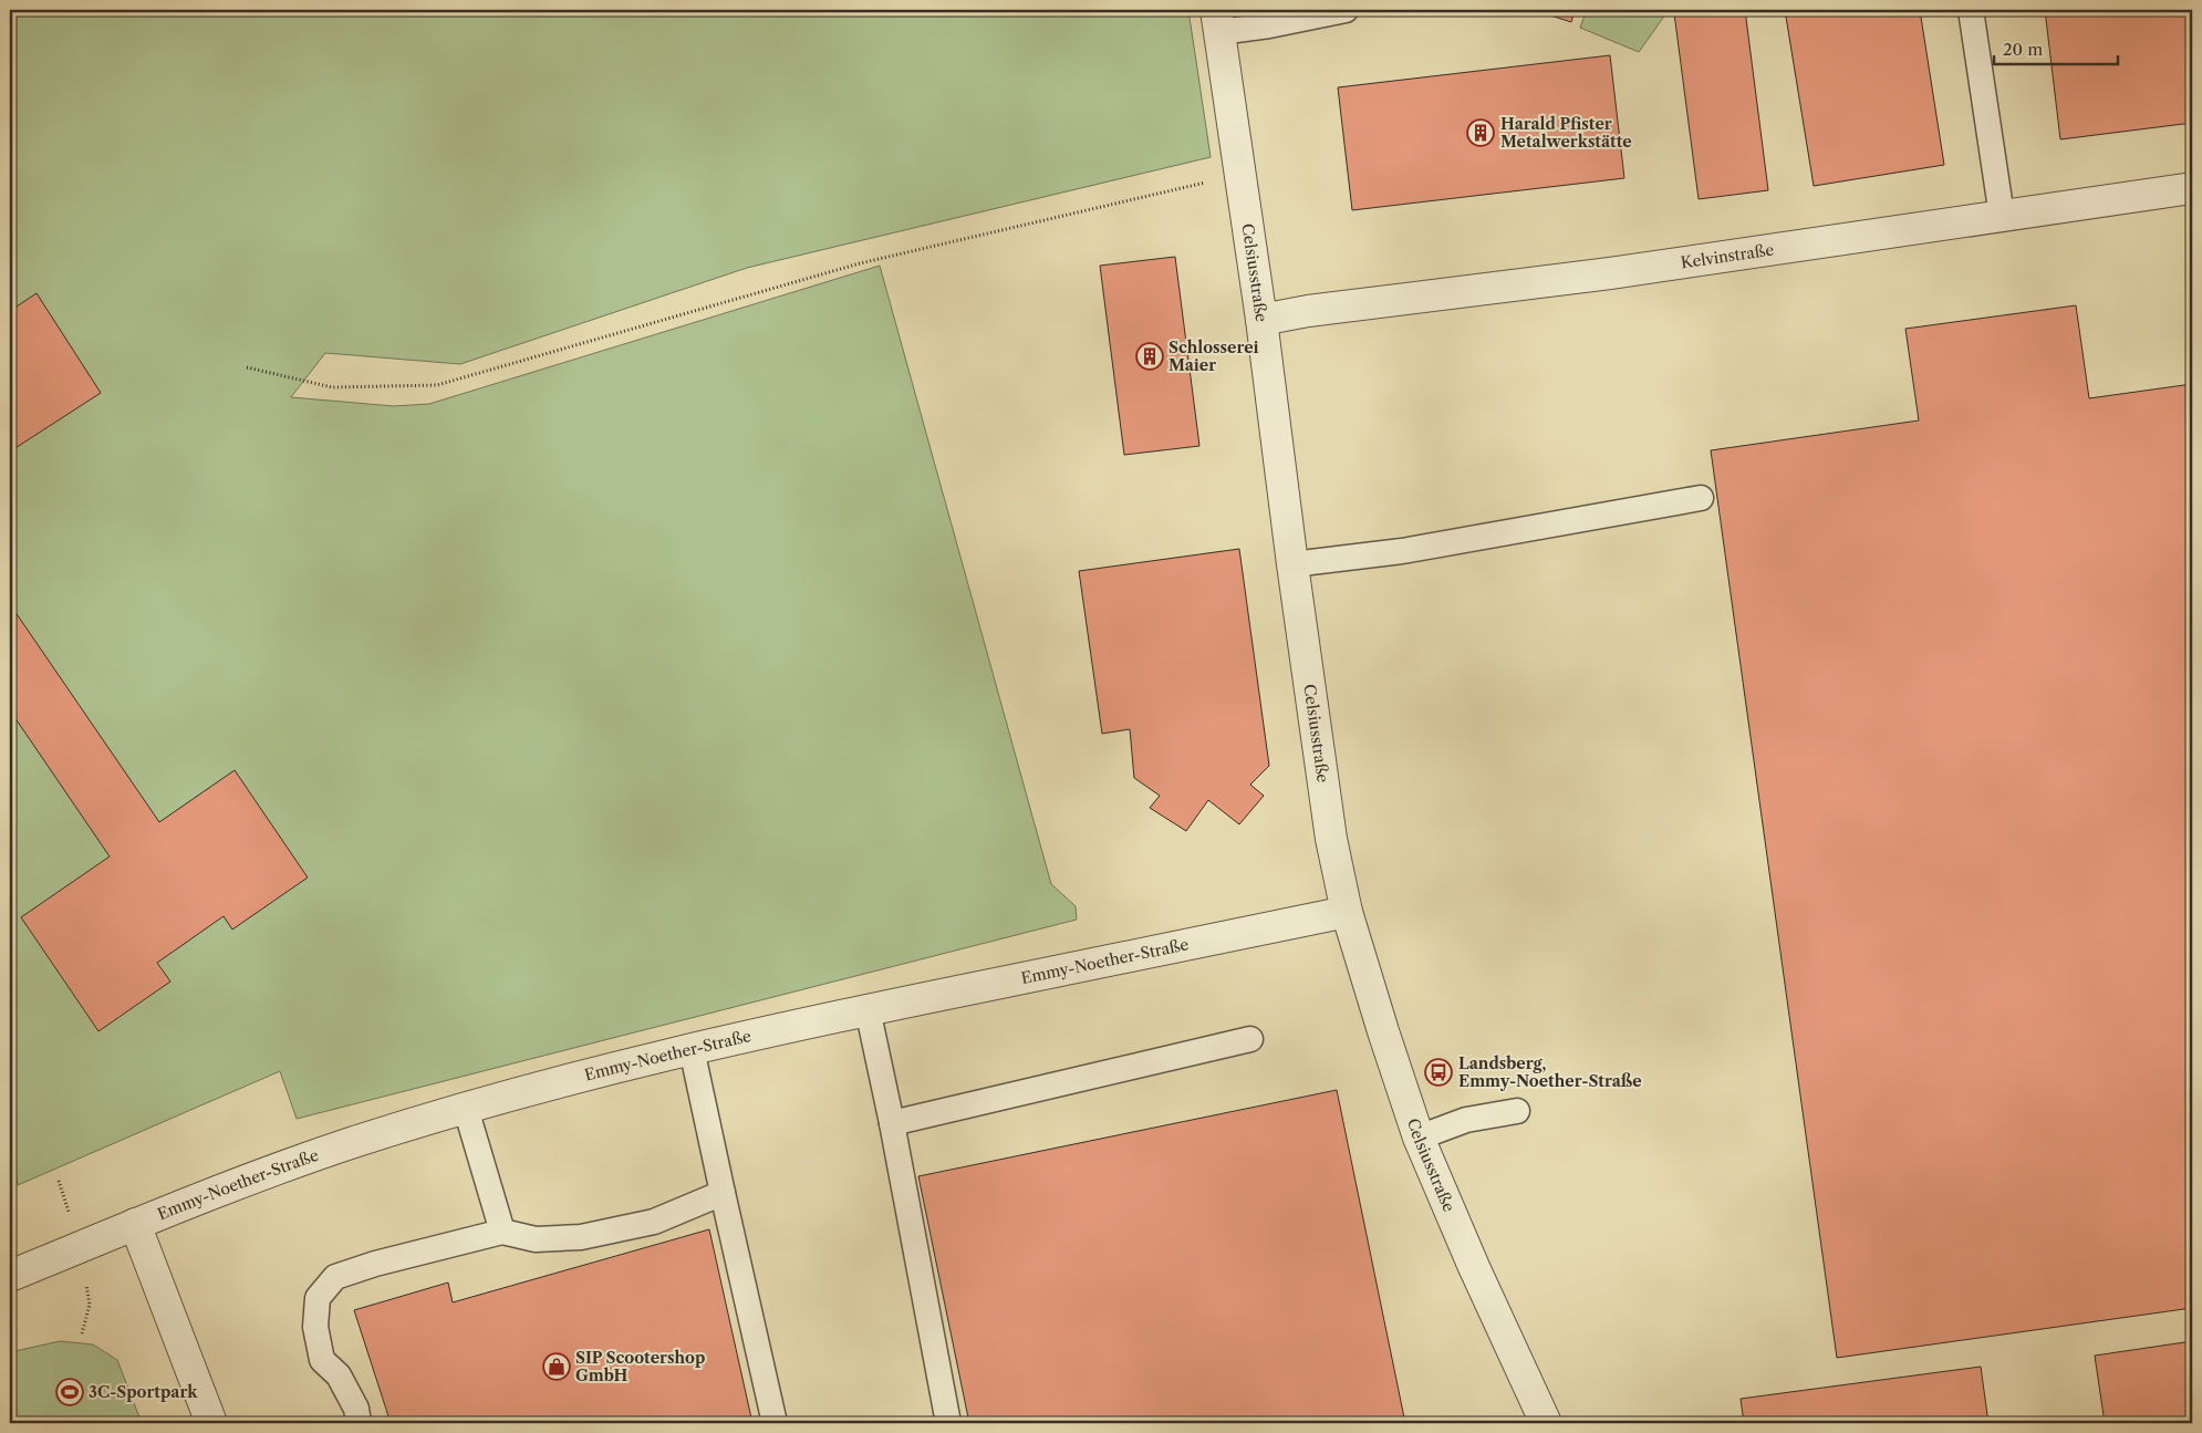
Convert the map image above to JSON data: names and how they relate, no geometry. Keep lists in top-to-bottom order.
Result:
{
  "streets": {
    "street": ["Kelvinstraße", "Celsiusstraße", "Emmy-Noether-Straße"]
  },
  "crossings": [
    ["Kelvinstraße", "Celsiusstraße"],
    ["Celsiusstraße", "Emmy-Noether-Straße"]
  ],
  "places": {
    "building": ["Harald Pfister Metalwerkstätte", "Schlosserei Maier"],
    "bus stop": ["Landsberg, Emmy-Noether-Straße"],
    "shop": ["SIP Scootershop GmbH"],
    "sports": ["3C-Sportpark"]
  },
  "scale_bar": "20 m"
}
